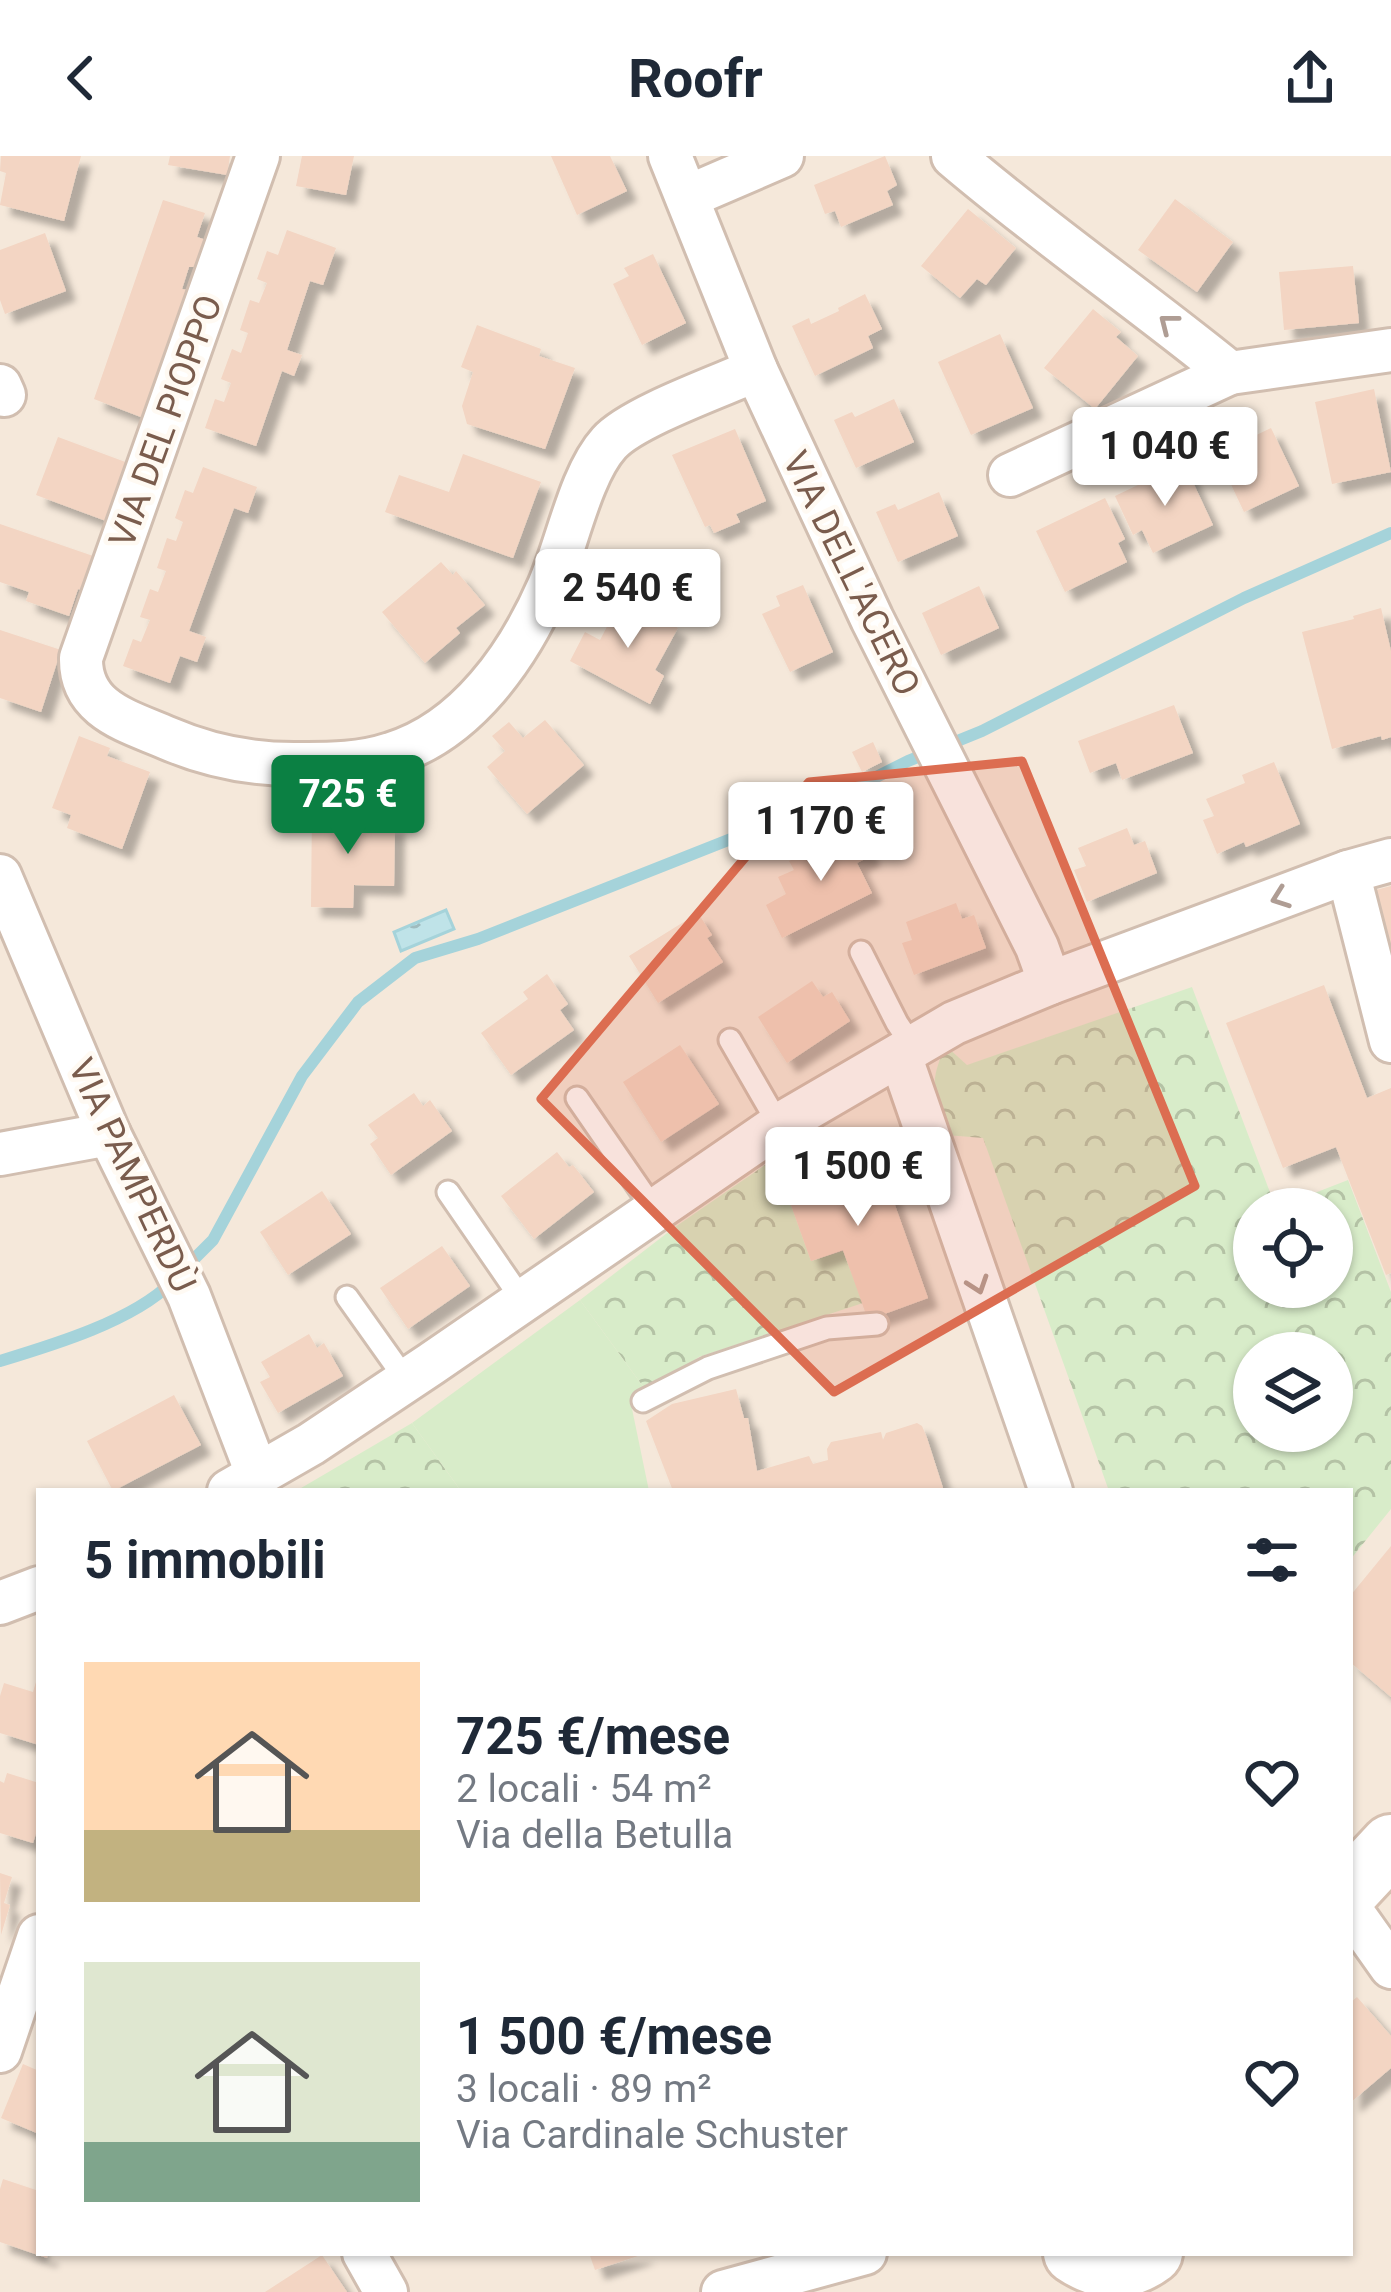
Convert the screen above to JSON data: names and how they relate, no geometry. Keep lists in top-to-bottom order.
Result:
{
  "streets": {
    "street": ["VIA DEL PIOPPO", "VIA DELL'ACERO", "VIA PAMPERDÙ"]
  },
  "crossings": [
    ["VIA DEL PIOPPO", "VIA DELL'ACERO"]
  ],
  "page": {
    "header": "Roofr",
    "price": [
      "1 040 €",
      "2 540 €",
      "725 €",
      "1 170 €",
      "1 500 €"
    ],
    "heading": "5 immobili",
    "list": [
      {
        "name": "725 €/mese",
        "note": "2 locali · 54 m² · Via della Betulla"
      },
      {
        "name": "1 500 €/mese",
        "note": "3 locali · 89 m² · Via Cardinale Schuster"
      }
    ]
  }
}
